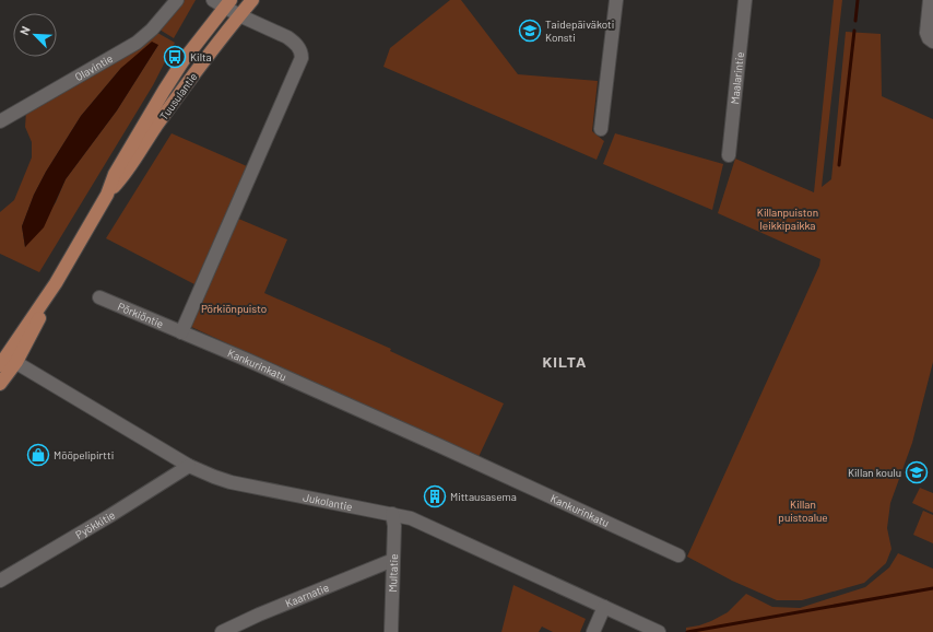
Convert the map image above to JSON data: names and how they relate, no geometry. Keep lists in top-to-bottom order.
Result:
{
  "streets": {
    "main road": ["Tuusulantie"],
    "street": [
      "Olavintie",
      "Maalarintie",
      "Pörkiöntie",
      "Kankurinkatu",
      "Jukolantie",
      "Pyökkitie",
      "Multatie",
      "Kaarnatie"
    ]
  },
  "crossings": [
    ["Tuusulantie", "Jukolantie"],
    ["Pörkiöntie", "Kankurinkatu"],
    ["Jukolantie", "Pyökkitie"],
    ["Jukolantie", "Multatie"],
    ["Multatie", "Kaarnatie"]
  ],
  "districts": ["KILTA"],
  "parks": ["Killanpuiston leikkipaikka", "Pörkiönpuisto", "Killan puistoalue"],
  "places": {
    "school or university": ["Taidepäiväkoti Konsti", "Killan koulu"],
    "bus stop": ["Kilta"],
    "shop": ["Mööpelipirtti"],
    "building": ["Mittausasema"]
  },
  "north": "top left"
}
